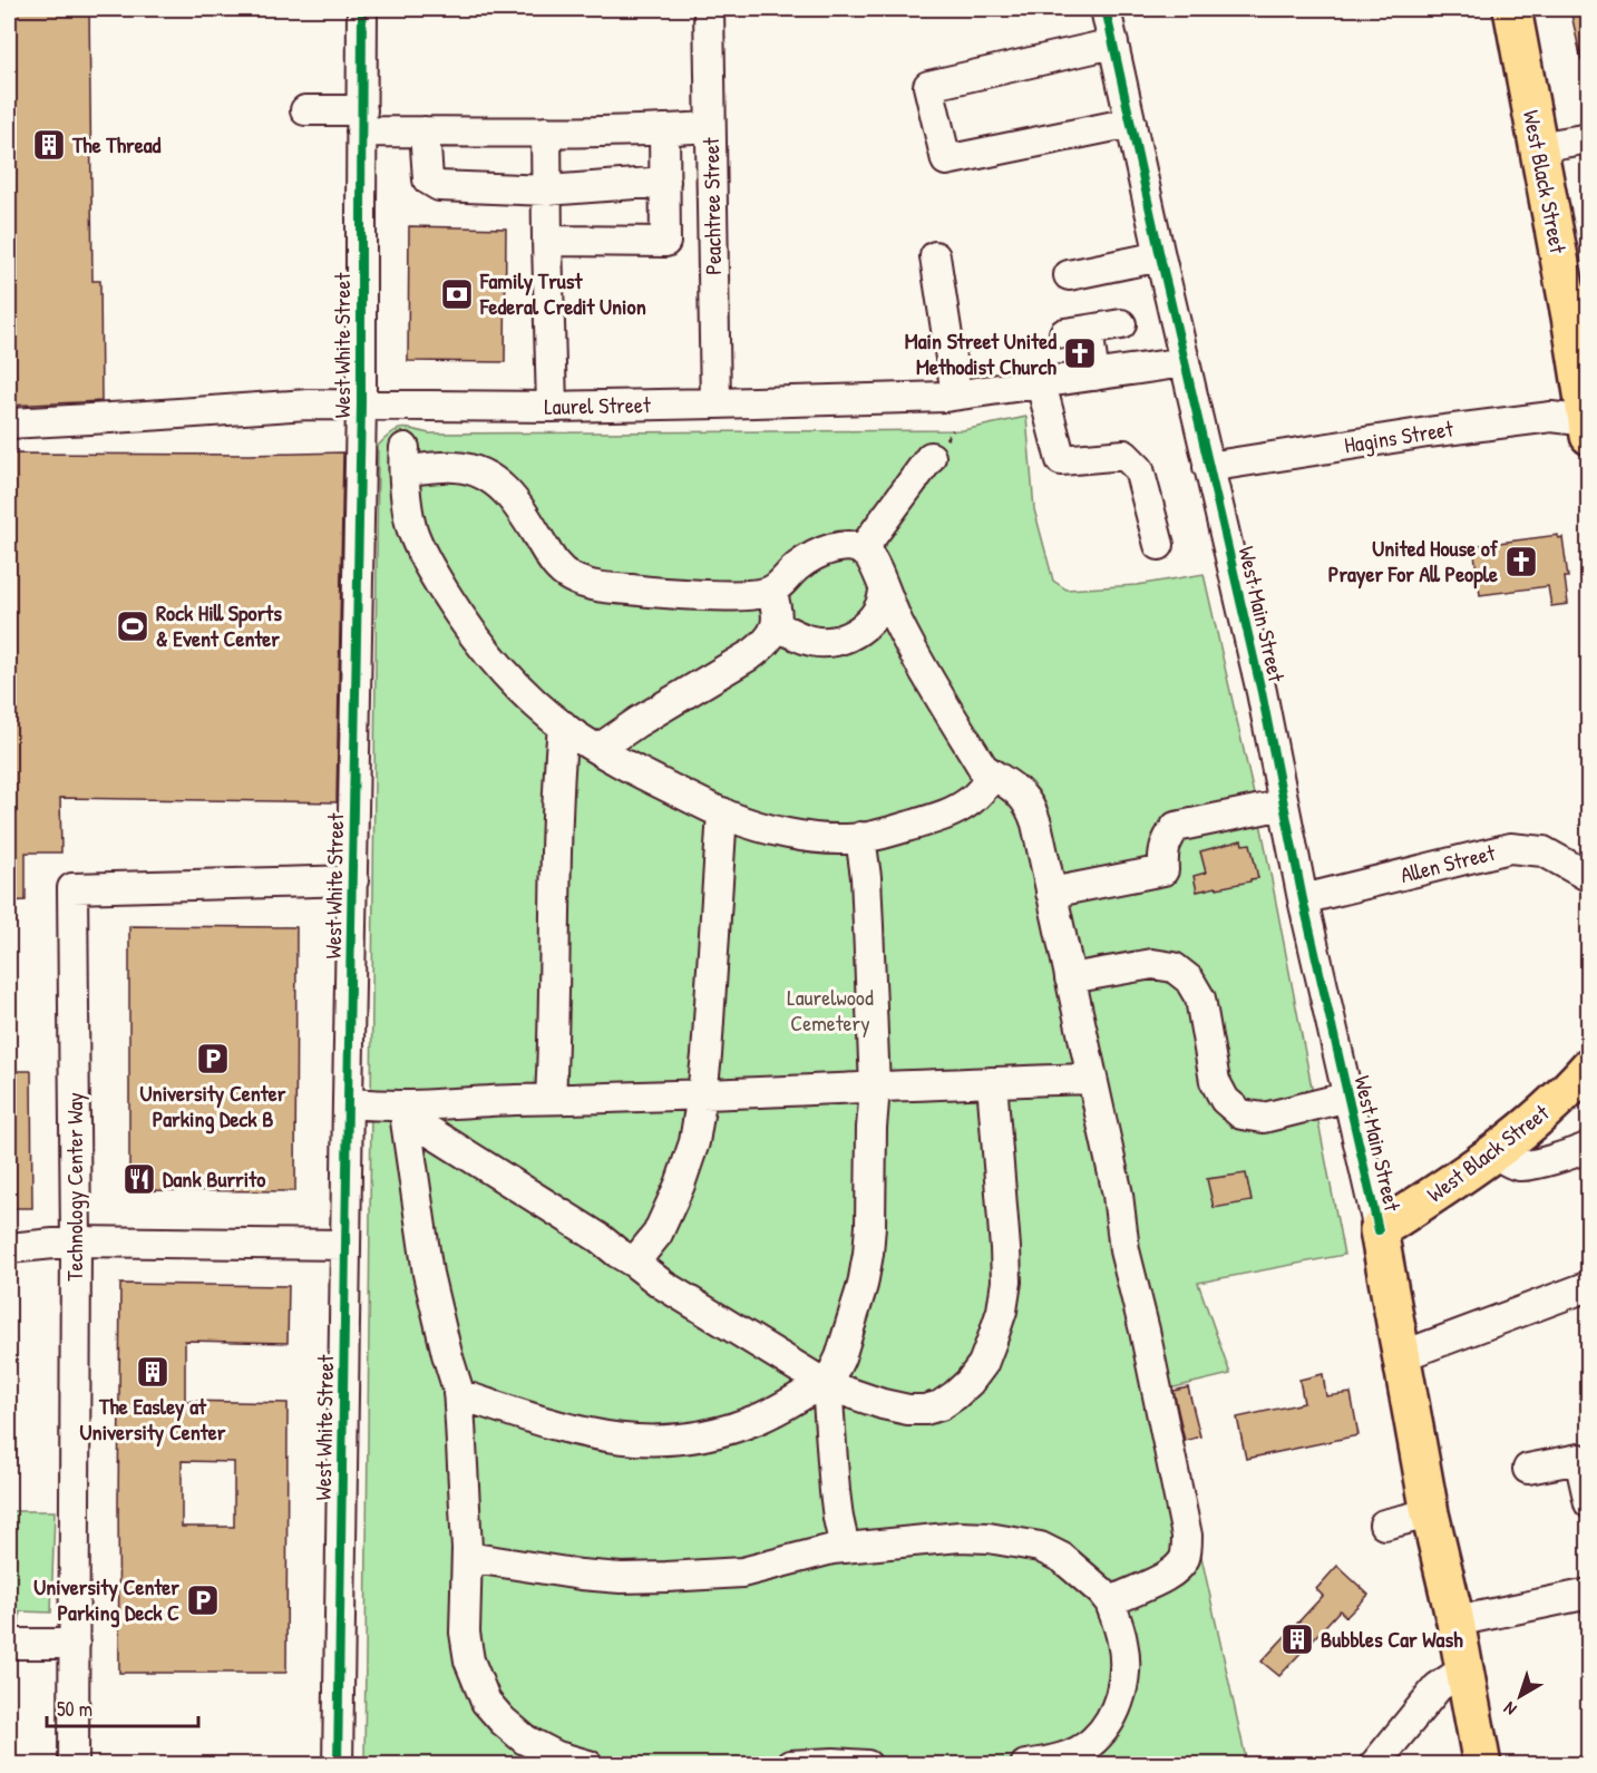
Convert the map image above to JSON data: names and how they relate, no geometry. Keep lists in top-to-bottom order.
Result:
{
  "streets": {
    "main road": ["West Black Street", "West Main Street"],
    "street": [
      "Peachtree Street",
      "West White Street",
      "Laurel Street",
      "Hagins Street",
      "Allen Street",
      "Technology Center Way"
    ]
  },
  "crossings": [
    ["West Black Street", "Hagins Street"],
    ["West Black Street", "West Main Street"],
    ["Peachtree Street", "Laurel Street"],
    ["West White Street", "Laurel Street"],
    ["West White Street", "Technology Center Way"],
    ["Laurel Street", "West Main Street"],
    ["Hagins Street", "West Main Street"],
    ["West Main Street", "Allen Street"]
  ],
  "parks": ["Laurelwood Cemetery"],
  "places": {
    "building": ["The Thread", "The Easley at University Center", "Bubbles Car Wash"],
    "bank": ["Family Trust Federal Credit Union"],
    "church": ["Main Street United Methodist Church", "United House of Prayer For All People"],
    "sports": ["Rock Hill Sports & Event Center"],
    "parking": ["University Center Parking Deck B", "University Center Parking Deck C"],
    "restaurant": ["Dank Burrito"]
  },
  "scale_bar": "50 m",
  "north": "bottom left"
}
